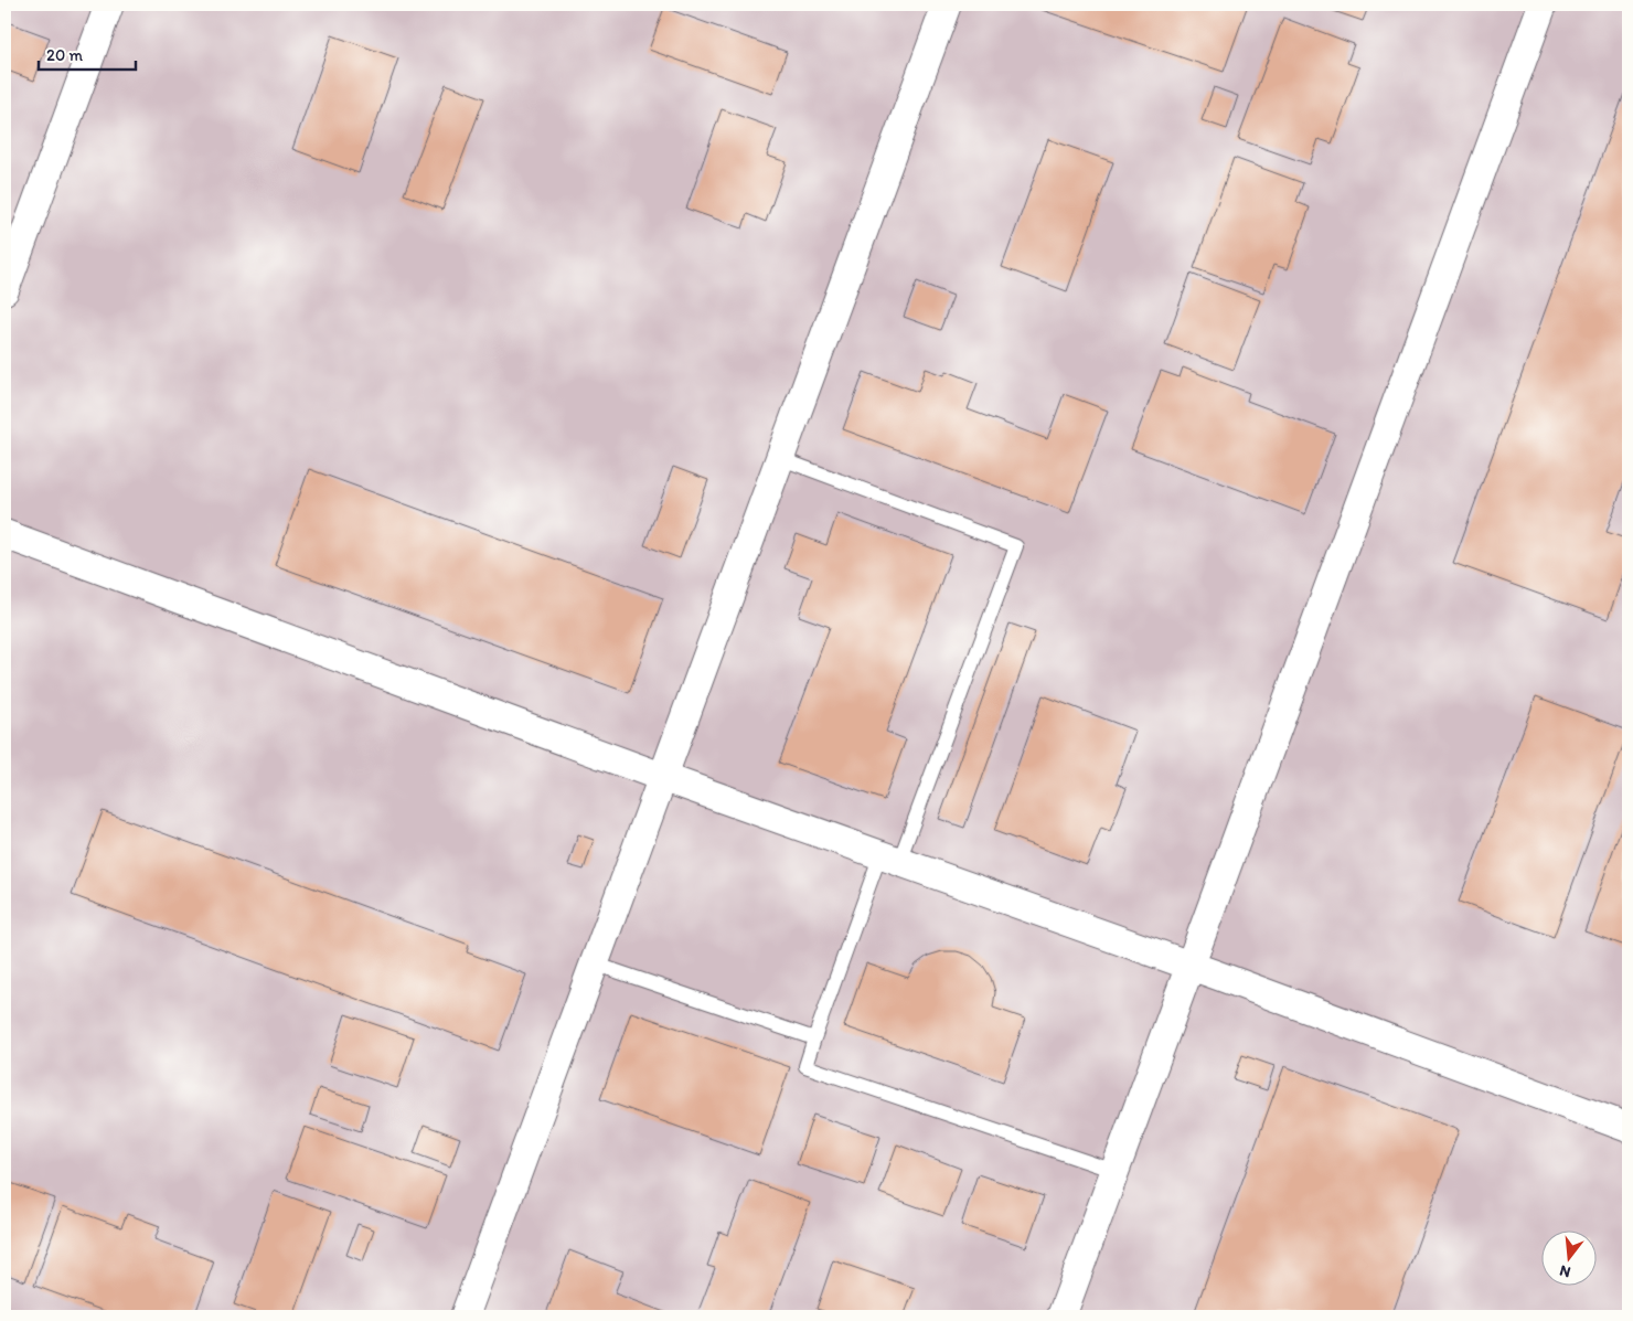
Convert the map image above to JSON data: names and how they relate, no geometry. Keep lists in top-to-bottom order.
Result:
{
  "scale_bar": "20 m",
  "north": "bottom"
}
